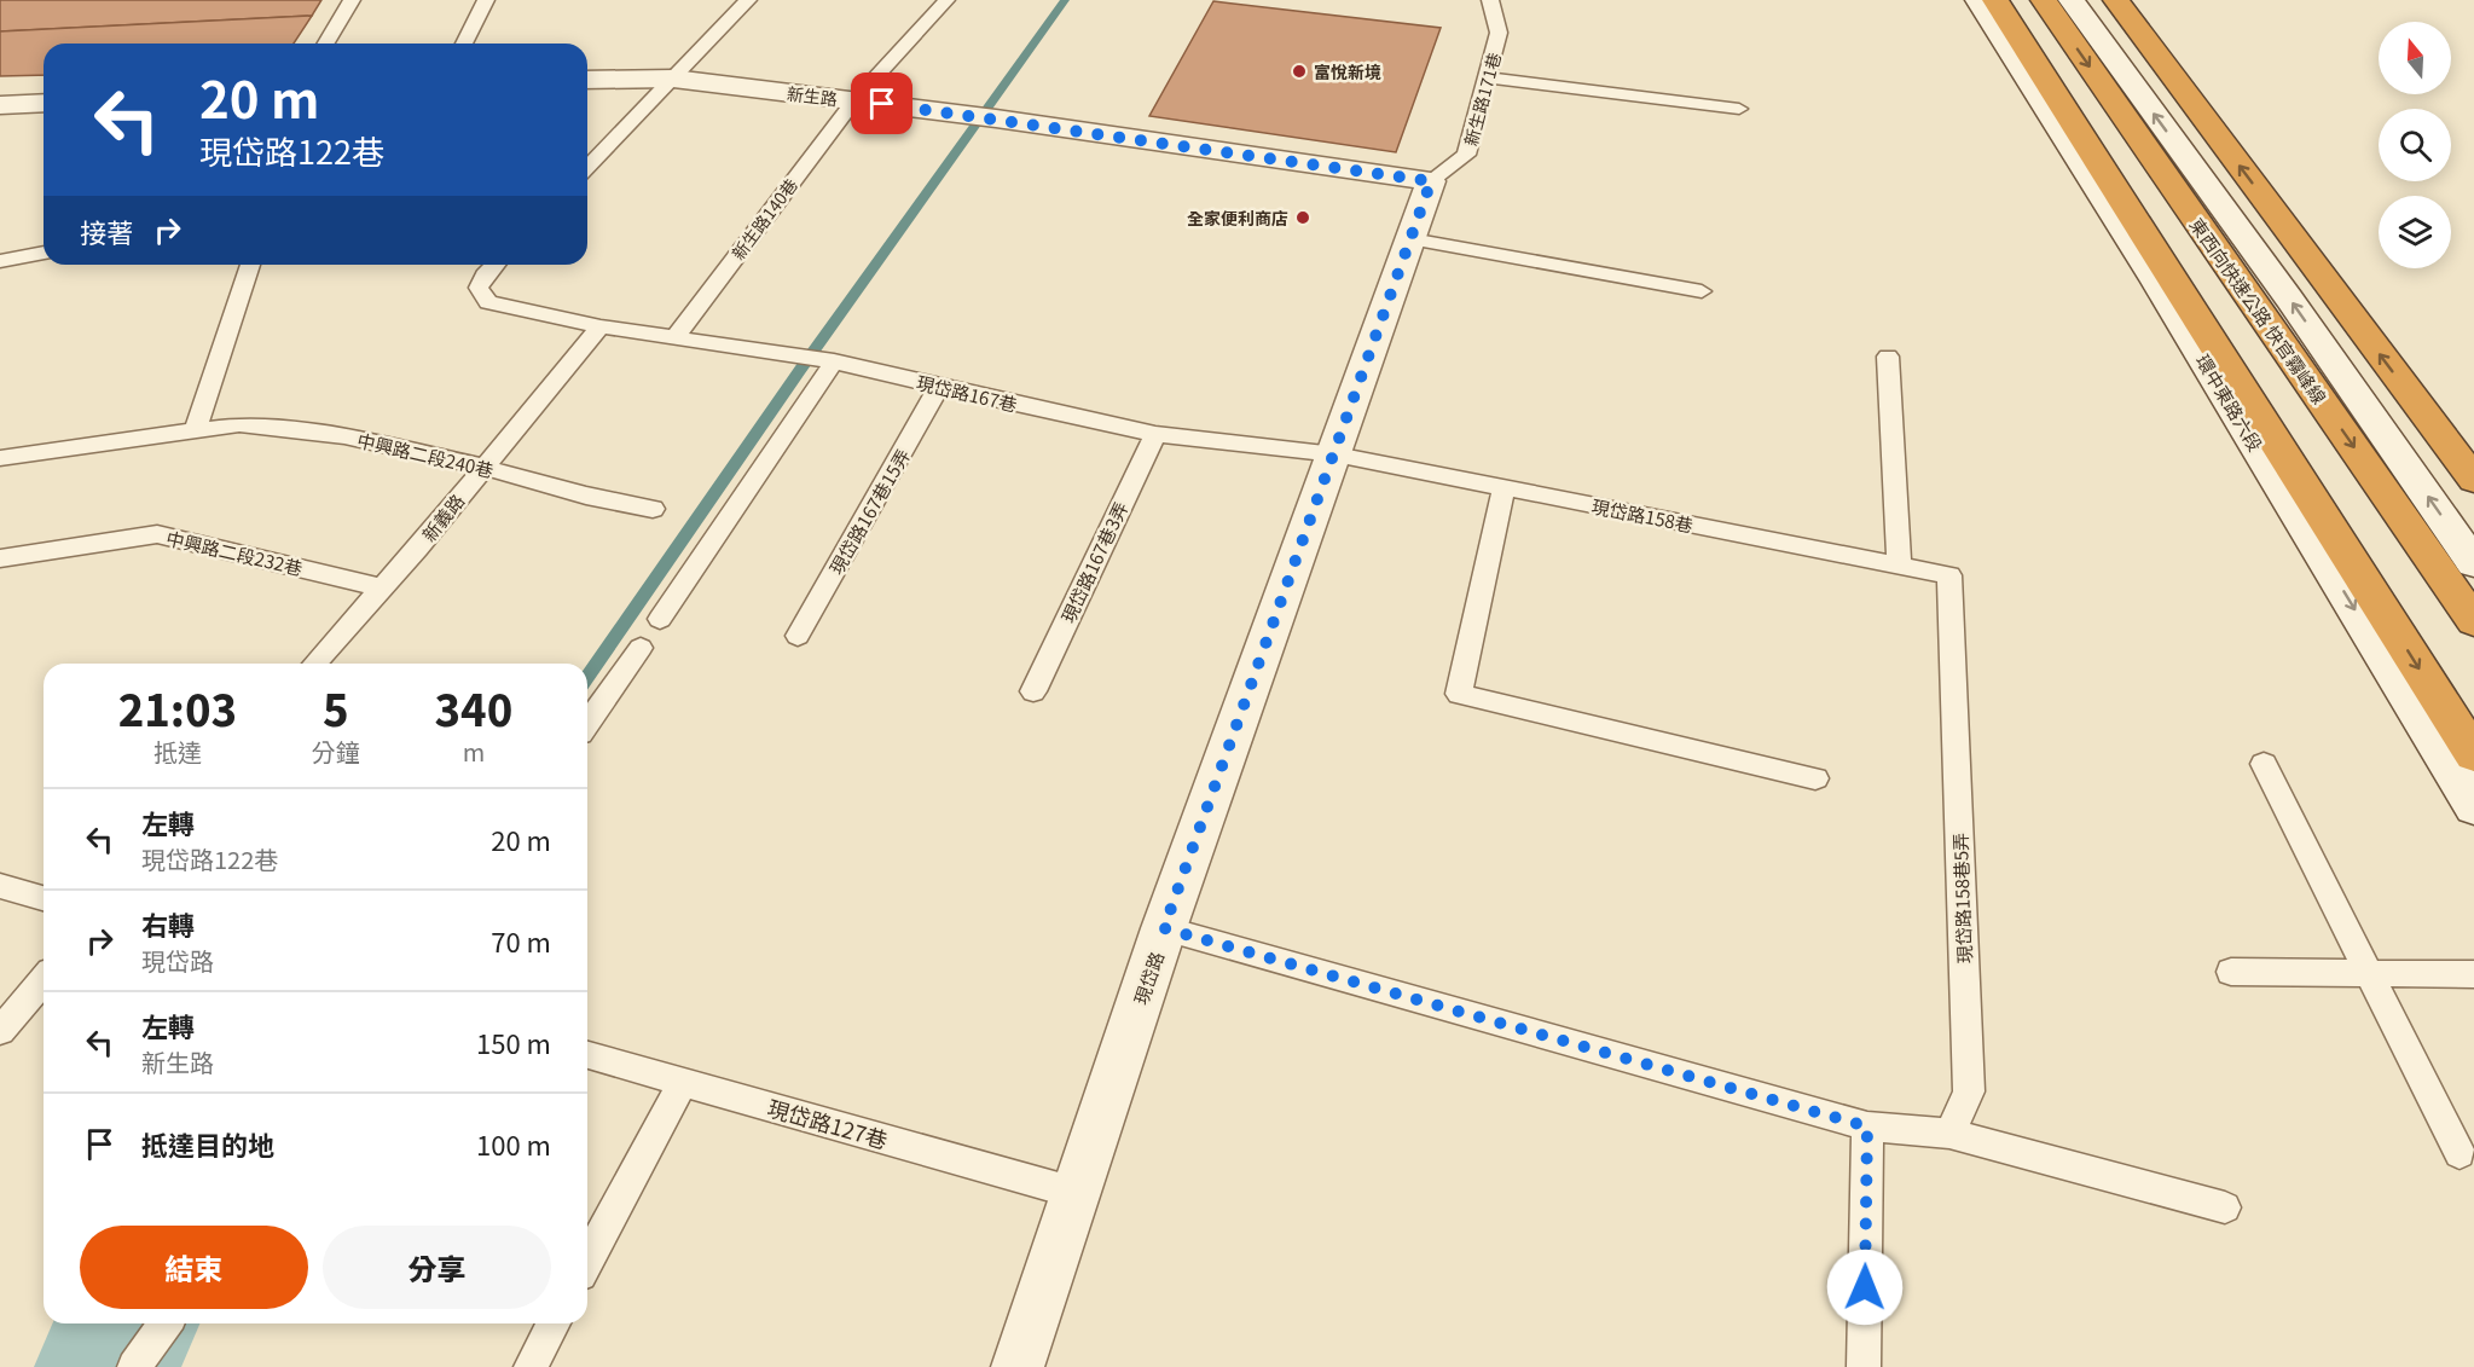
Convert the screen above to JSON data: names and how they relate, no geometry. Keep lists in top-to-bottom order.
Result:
{
  "streets": {
    "highway": ["東西向快速公路 快官霧峰線"],
    "street": ["新生路", "環中東路六段", "現岱路"],
    "lane": [
      "新生路171巷",
      "新生路140巷",
      "現岱路167巷",
      "中興路二段240巷",
      "現岱路167巷15弄",
      "現岱路158巷",
      "新義路",
      "中興路二段232巷",
      "現岱路167巷3弄",
      "現岱路158巷5弄",
      "現岱路127巷"
    ]
  },
  "crossings": [
    ["新生路", "新生路171巷"],
    ["新生路", "新生路140巷"],
    ["新生路", "現岱路"],
    ["新生路171巷", "現岱路"],
    ["新生路140巷", "現岱路167巷"],
    ["現岱路167巷", "現岱路167巷15弄"],
    ["現岱路167巷", "現岱路158巷"],
    ["現岱路167巷", "新義路"],
    ["現岱路167巷", "現岱路167巷3弄"],
    ["現岱路167巷", "現岱路"],
    ["中興路二段240巷", "新義路"],
    ["現岱路158巷", "現岱路158巷5弄"],
    ["現岱路158巷", "現岱路"],
    ["新義路", "中興路二段232巷"],
    ["現岱路", "現岱路127巷"]
  ],
  "places": ["富悅新境", "全家便利商店"],
  "north": "top",
  "page": {
    "turn": ["20 m", "現岱路122巷"],
    "then": "接著",
    "eta": [
      "21:03",
      "抵達",
      "5",
      "分鐘",
      "340",
      "m"
    ],
    "list": [
      {
        "name": "左轉",
        "note": "現岱路122巷",
        "value": "20 m"
      },
      {
        "name": "右轉",
        "note": "現岱路",
        "value": "70 m"
      },
      {
        "name": "左轉",
        "note": "新生路",
        "value": "150 m"
      },
      {
        "name": "抵達目的地",
        "value": "100 m"
      }
    ],
    "buttons": ["結束", "分享"]
  }
}
